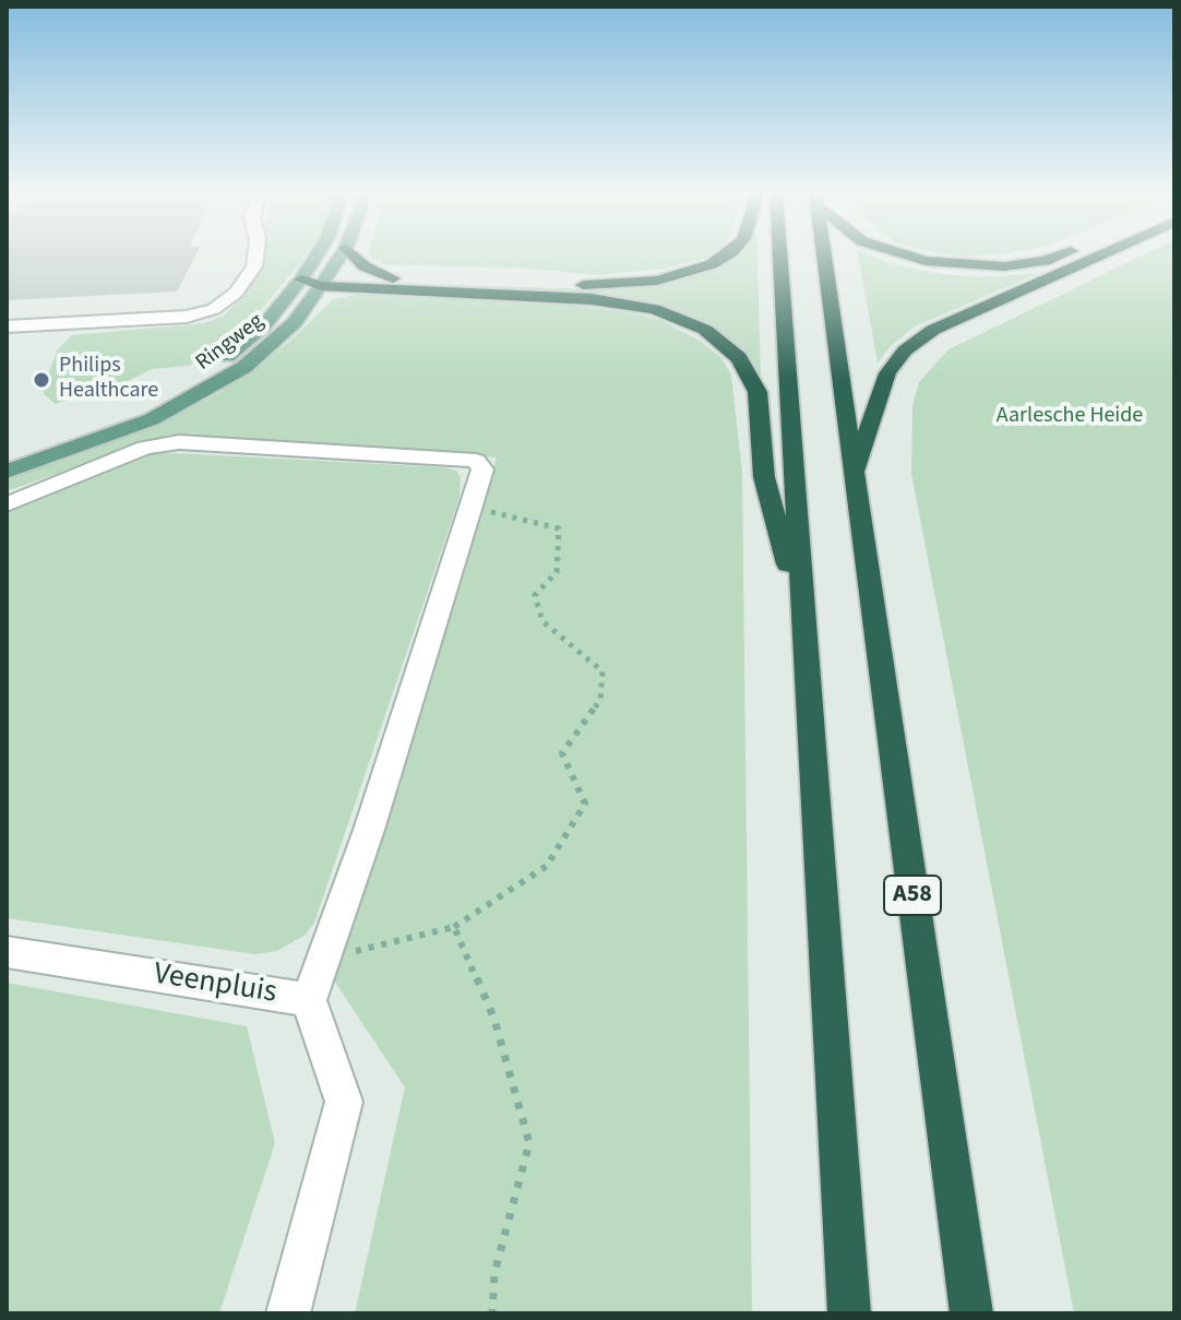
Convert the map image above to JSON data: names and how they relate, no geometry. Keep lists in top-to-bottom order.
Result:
{
  "streets": {
    "highway": ["A58"],
    "main road": ["Ringweg"],
    "street": ["Veenpluis"]
  },
  "parks": ["Aarlesche Heide"],
  "places": ["Philips Healthcare"]
}
